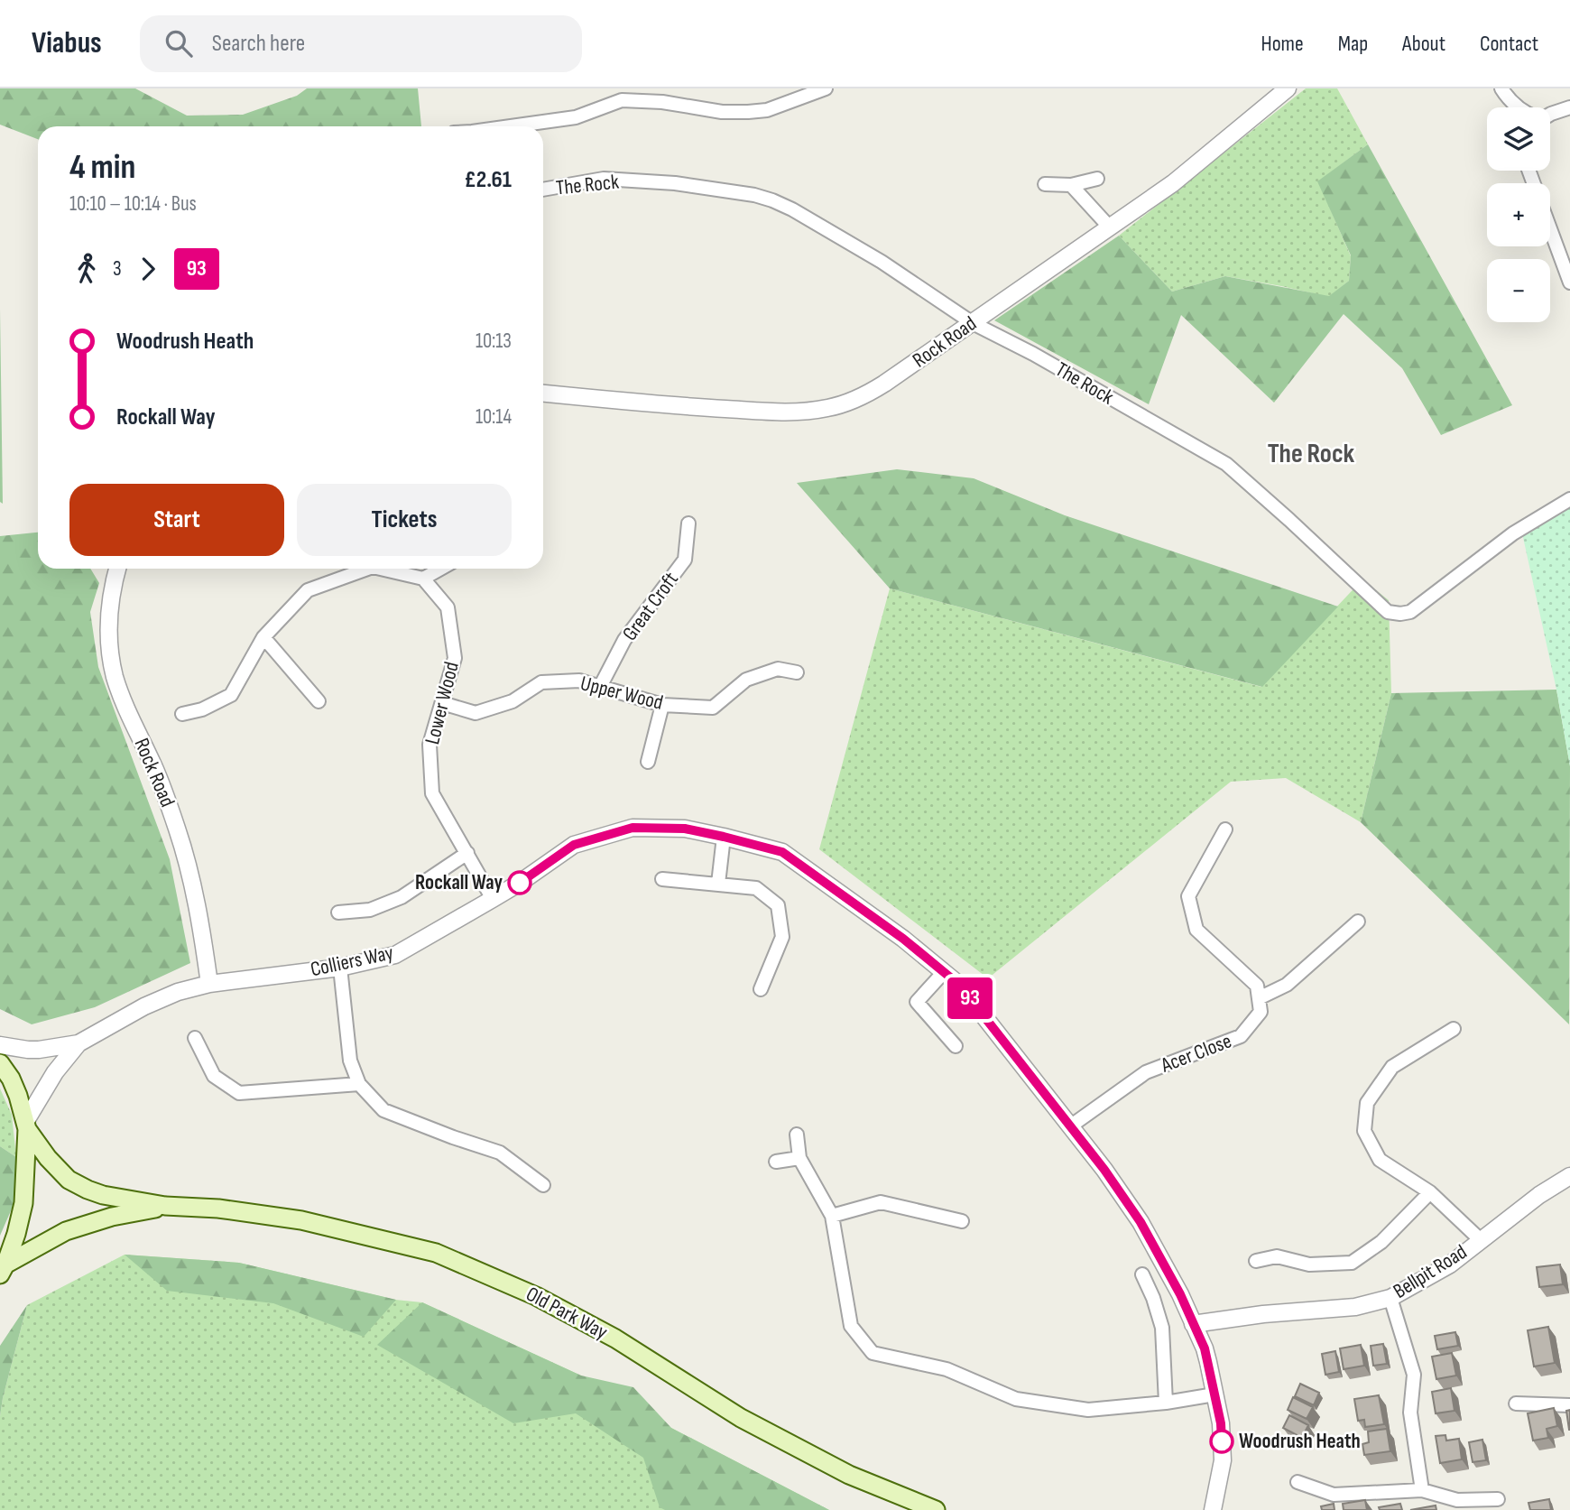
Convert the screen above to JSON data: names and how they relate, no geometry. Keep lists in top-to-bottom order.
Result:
{
  "streets": {
    "main road": ["Old Park Way"],
    "street": [
      "The Rock",
      "Rock Road",
      "Great Croft",
      "Upper Wood",
      "Lower Wood",
      "Colliers Way",
      "Acer Close",
      "Bellpit Road"
    ]
  },
  "crossings": [
    ["The Rock", "Rock Road"],
    ["Rock Road", "Colliers Way"],
    ["Great Croft", "Upper Wood"],
    ["Upper Wood", "Lower Wood"],
    ["Lower Wood", "Colliers Way"],
    ["Colliers Way", "Acer Close"],
    ["Colliers Way", "Bellpit Road"],
    ["Colliers Way", "Old Park Way"]
  ],
  "districts": ["The Rock"],
  "places": ["Rockall Way", "Woodrush Heath"],
  "lines": ["bus line 93"],
  "page": {
    "header": "Viabus",
    "search": "Search here",
    "nav": [
      "Home",
      "Map",
      "About",
      "Contact"
    ],
    "on_map": "93",
    "map_buttons": ["+", "−"],
    "heading": ["4 min", "10:10 – 10:14 · Bus", "£2.61"],
    "legs": ["3", "93"],
    "list": [
      {
        "name": "Woodrush Heath",
        "value": "10:13"
      },
      {
        "name": "Rockall Way",
        "value": "10:14"
      }
    ],
    "buttons": ["Start", "Tickets"]
  }
}
